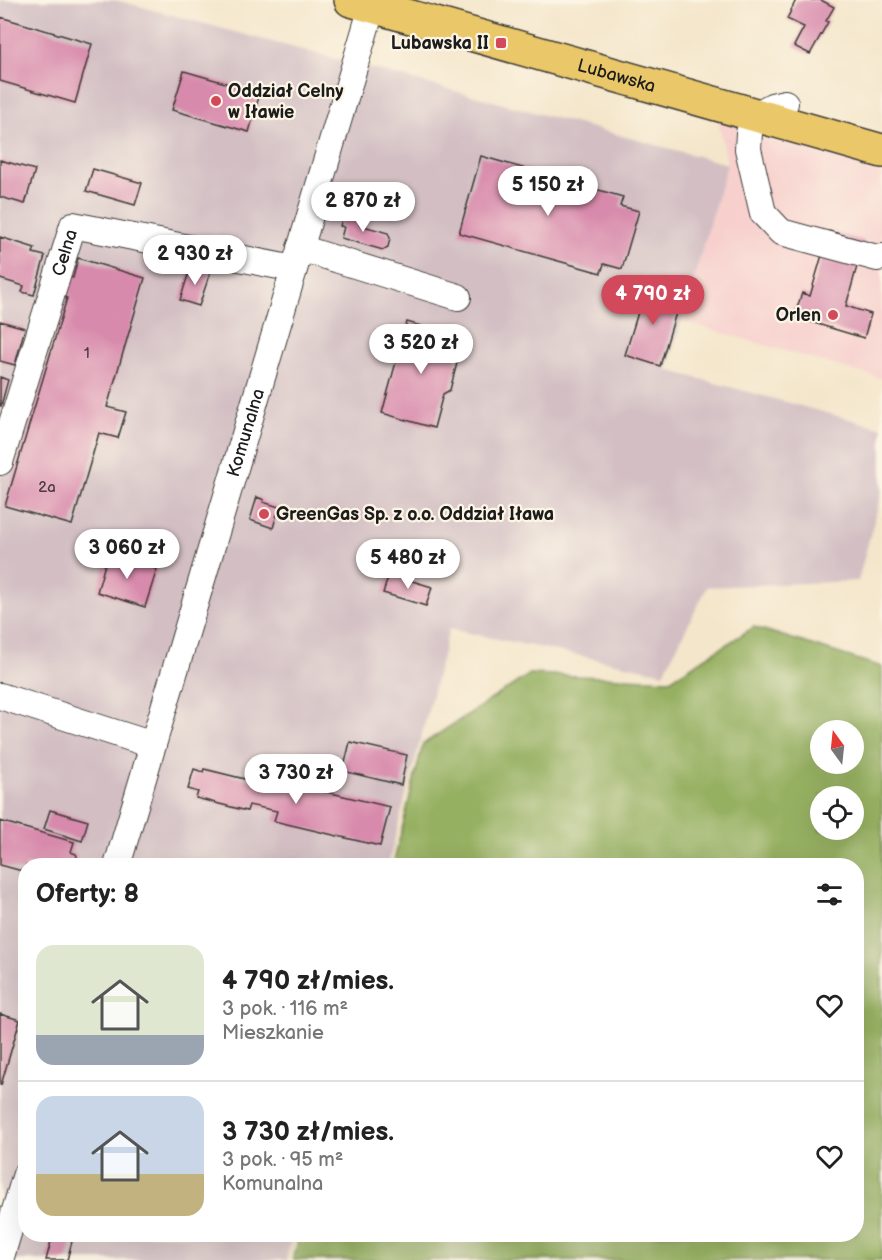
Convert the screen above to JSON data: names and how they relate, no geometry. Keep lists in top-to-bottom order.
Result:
{
  "streets": {
    "main road": ["Lubawska"],
    "street": ["Celna", "Komunalna"]
  },
  "crossings": [
    ["Lubawska", "Komunalna"],
    ["Celna", "Komunalna"]
  ],
  "places": {
    "transit": ["Lubawska II"],
    "other": ["Oddział Celny w Iławie", "Orlen", "GreenGas Sp. z o.o. Oddział Iława"]
  },
  "house_numbers": ["1", "2a"],
  "north": "top",
  "page": {
    "price": [
      "5 150 zł",
      "2 870 zł",
      "2 930 zł",
      "4 790 zł",
      "3 520 zł",
      "3 060 zł",
      "5 480 zł",
      "3 730 zł"
    ],
    "heading": "Oferty: 8",
    "list": [
      {
        "name": "4 790 zł/mies.",
        "note": "3 pok. · 116 m² · Mieszkanie"
      },
      {
        "name": "3 730 zł/mies.",
        "note": "3 pok. · 95 m² · Komunalna"
      }
    ]
  }
}
